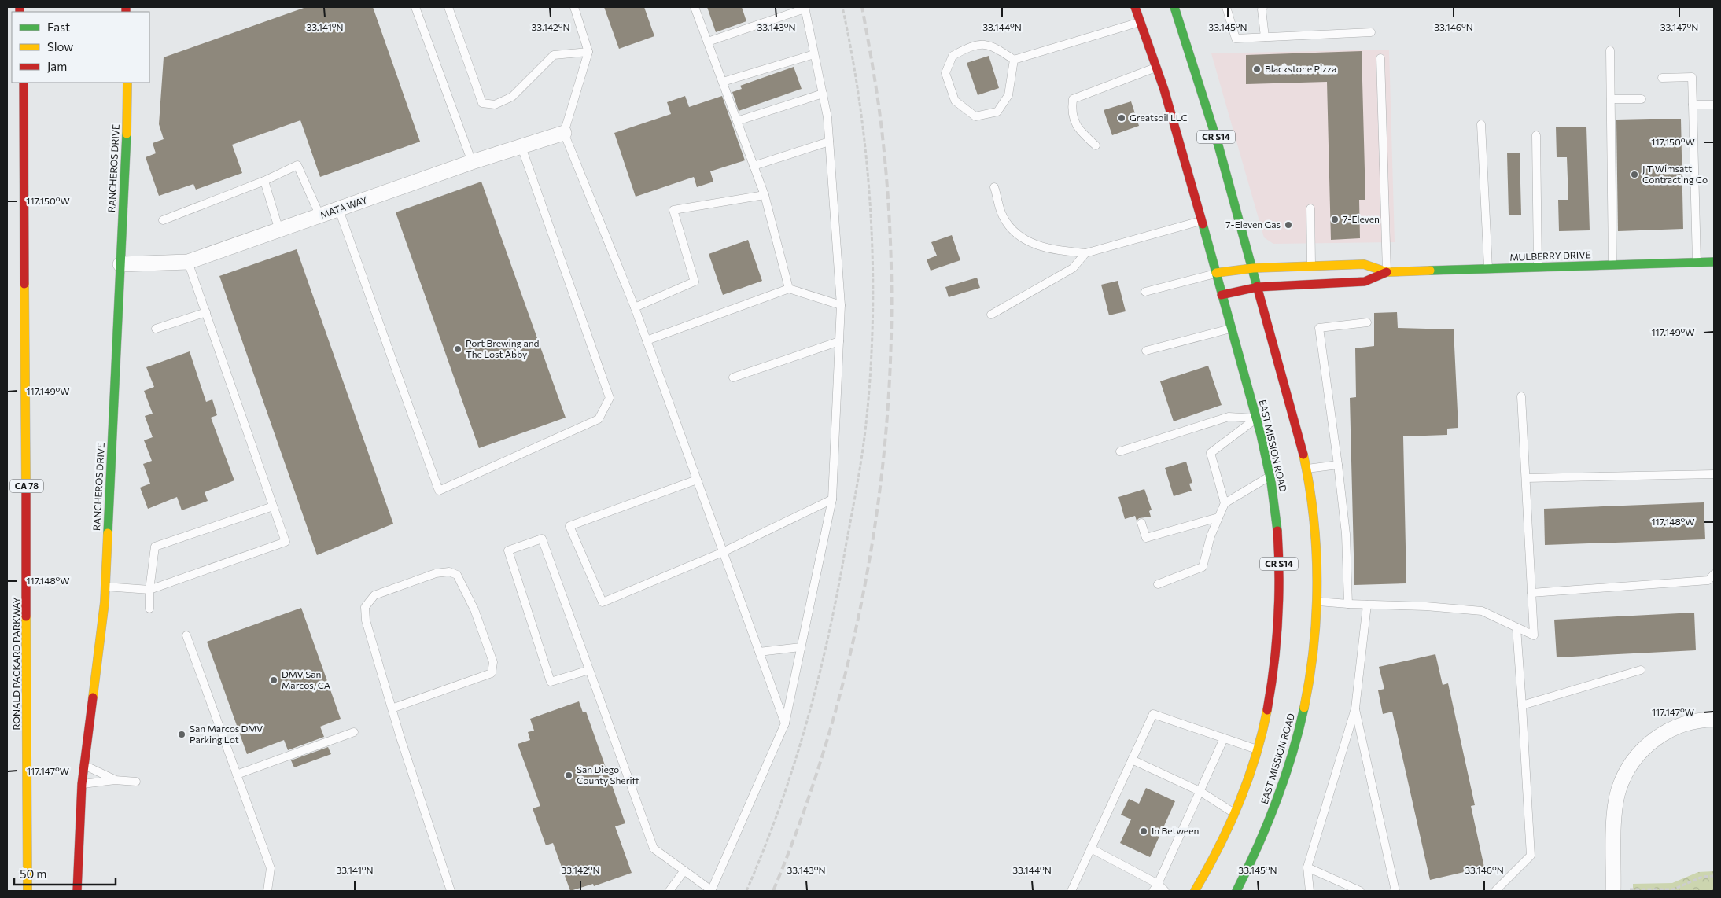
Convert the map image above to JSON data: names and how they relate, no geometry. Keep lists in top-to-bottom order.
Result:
{
  "streets": {
    "main road": [
      "CR S14",
      "RANCHEROS DRIVE",
      "MULBERRY DRIVE",
      "EAST MISSION ROAD",
      "CA 78",
      "RONALD PACKARD PARKWAY"
    ],
    "street": ["MATA WAY"]
  },
  "crossings": [
    ["RANCHEROS DRIVE", "MATA WAY"],
    ["MULBERRY DRIVE", "EAST MISSION ROAD"]
  ],
  "places": [
    "Blackstone Pizza",
    "Greatsoil LLC",
    "J T Wimsatt Contracting Co",
    "7-Eleven",
    "7-Eleven Gas",
    "Port Brewing and The Lost Abby",
    "DMV San Marcos, CA",
    "San Marcos DMV Parking Lot",
    "San Diego County Sheriff",
    "In Between"
  ],
  "legend": ["Fast", "Slow", "Jam"],
  "scale_bar": "50 m",
  "coordinates": [
    "33.141°N",
    "33.142°N",
    "33.143°N",
    "33.144°N",
    "33.145°N",
    "33.146°N",
    "33.147°N",
    "117.150°W",
    "117.149°W",
    "117.148°W",
    "117.147°W"
  ]
}
